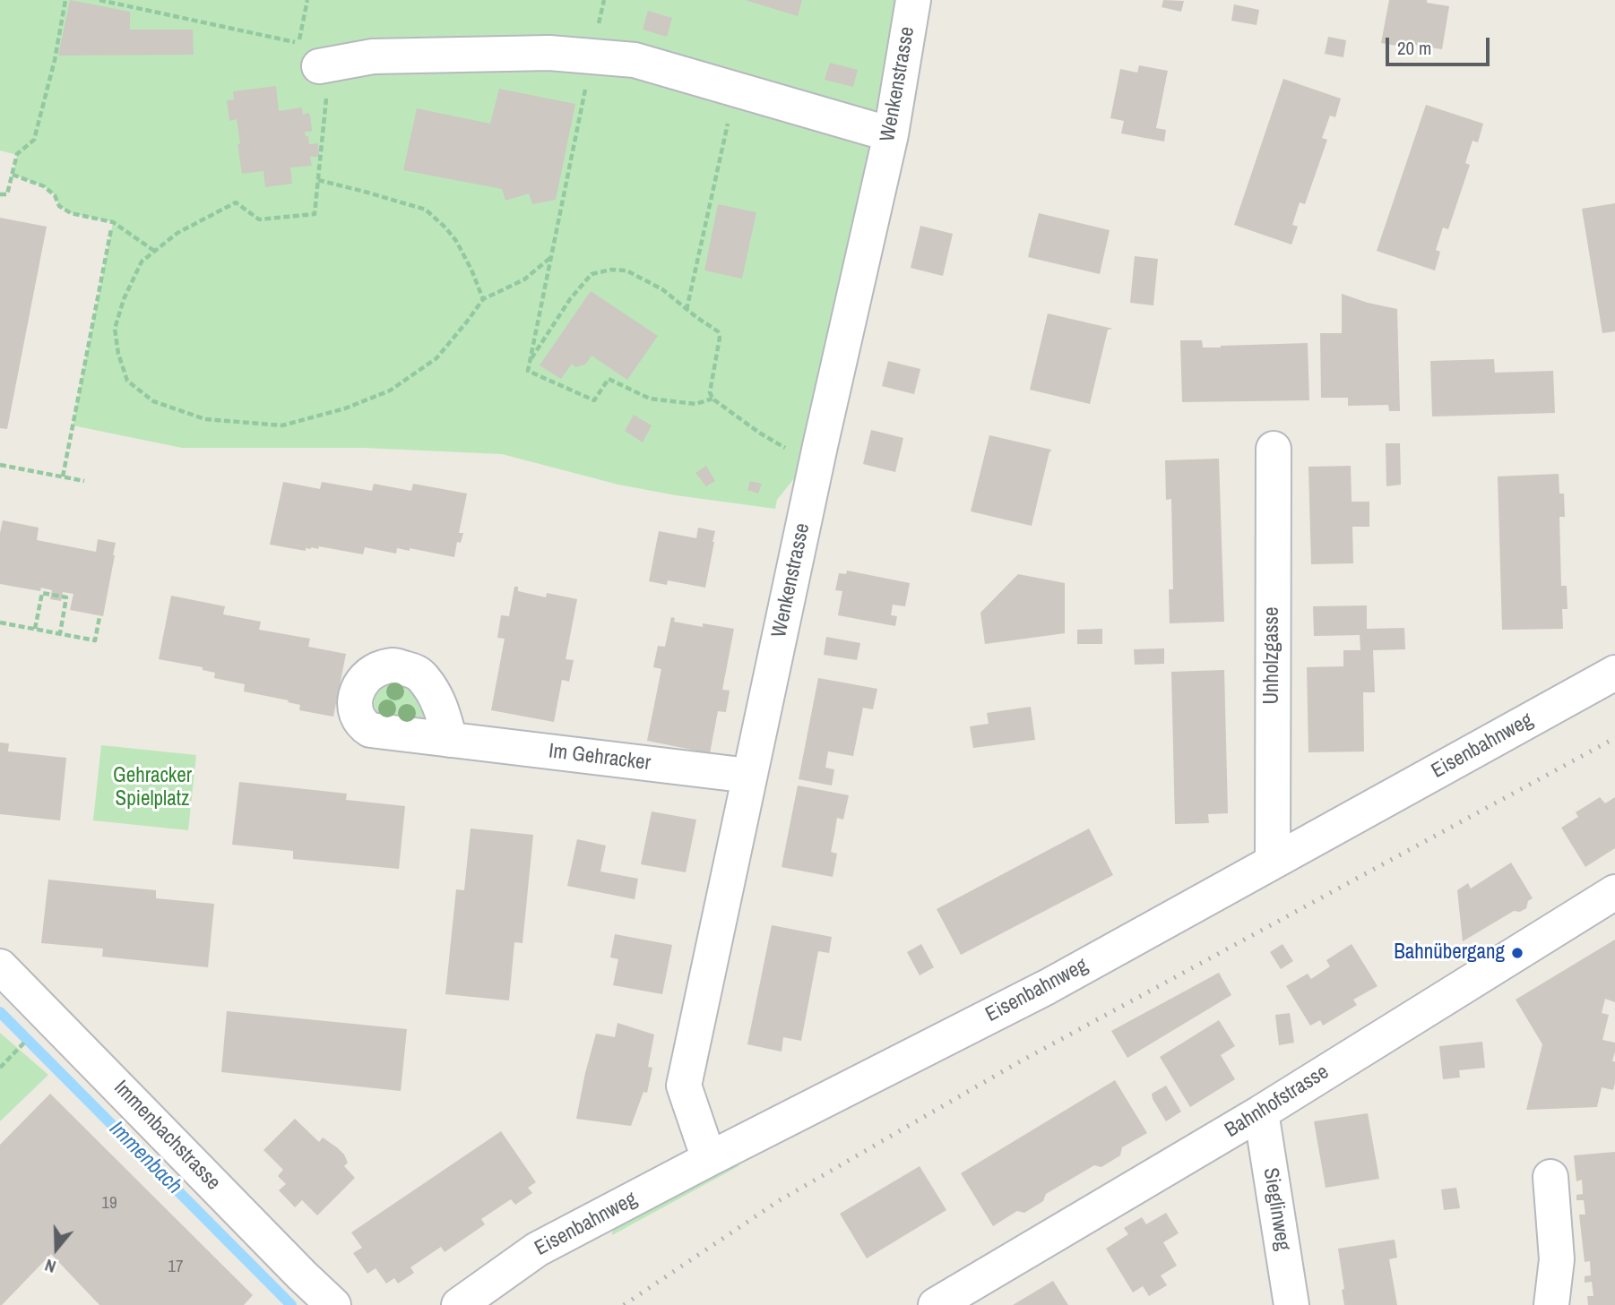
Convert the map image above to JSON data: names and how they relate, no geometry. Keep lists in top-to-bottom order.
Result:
{
  "streets": {
    "street": [
      "Wenkenstrasse",
      "Unholzgasse",
      "Eisenbahnweg",
      "Im Gehracker",
      "Bahnhofstrasse",
      "Immenbachstrasse",
      "Sieglinweg"
    ]
  },
  "crossings": [
    ["Wenkenstrasse", "Eisenbahnweg"],
    ["Wenkenstrasse", "Im Gehracker"],
    ["Unholzgasse", "Eisenbahnweg"],
    ["Bahnhofstrasse", "Sieglinweg"]
  ],
  "water": ["Immenbach"],
  "parks": ["Gehracker Spielplatz"],
  "places": ["Bahnübergang"],
  "house_numbers": ["19", "17"],
  "scale_bar": "20 m",
  "north": "bottom"
}
